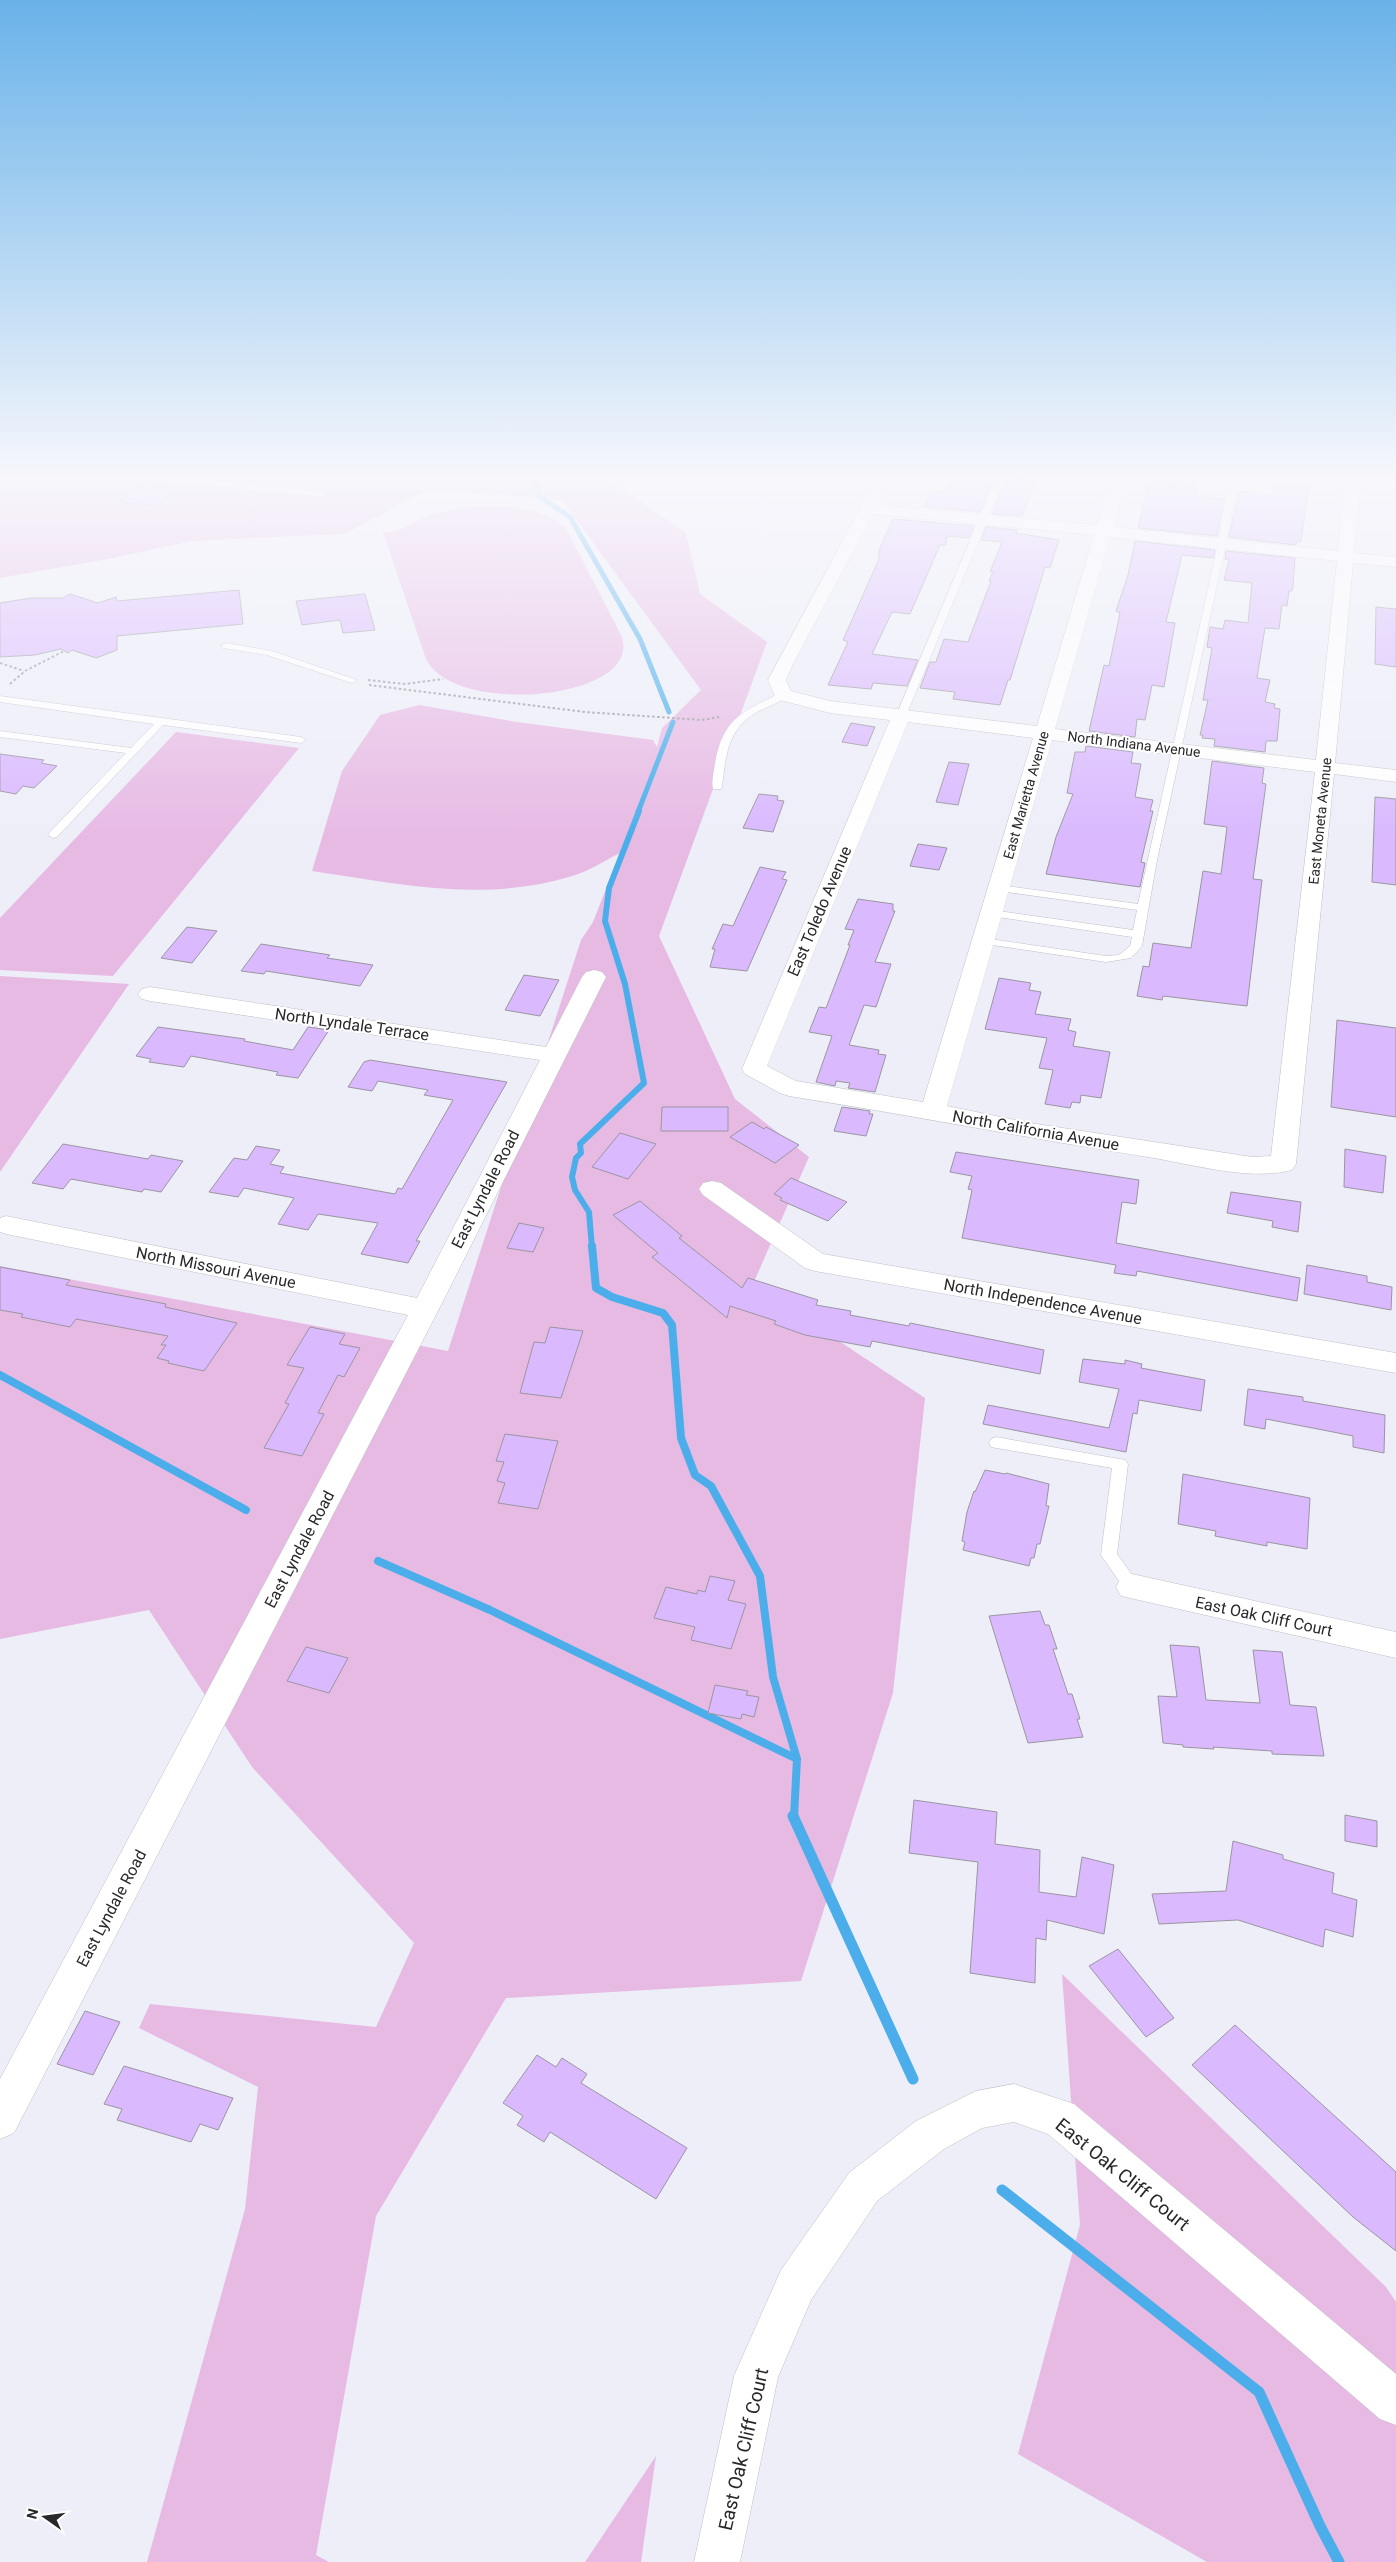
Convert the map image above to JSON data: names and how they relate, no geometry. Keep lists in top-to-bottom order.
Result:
{
  "streets": {
    "street": [
      "North Indiana Avenue",
      "East Marietta Avenue",
      "East Moneta Avenue",
      "East Toledo Avenue",
      "North Lyndale Terrace",
      "North California Avenue",
      "East Lyndale Road",
      "North Missouri Avenue",
      "North Independence Avenue",
      "East Oak Cliff Court"
    ]
  },
  "crossings": [
    ["North Indiana Avenue", "East Marietta Avenue"],
    ["North Indiana Avenue", "East Moneta Avenue"],
    ["North Indiana Avenue", "East Toledo Avenue"],
    ["East Marietta Avenue", "North California Avenue"],
    ["East Moneta Avenue", "North California Avenue"],
    ["East Toledo Avenue", "North California Avenue"],
    ["North Lyndale Terrace", "East Lyndale Road"],
    ["East Lyndale Road", "North Missouri Avenue"]
  ],
  "north": "left"
}
